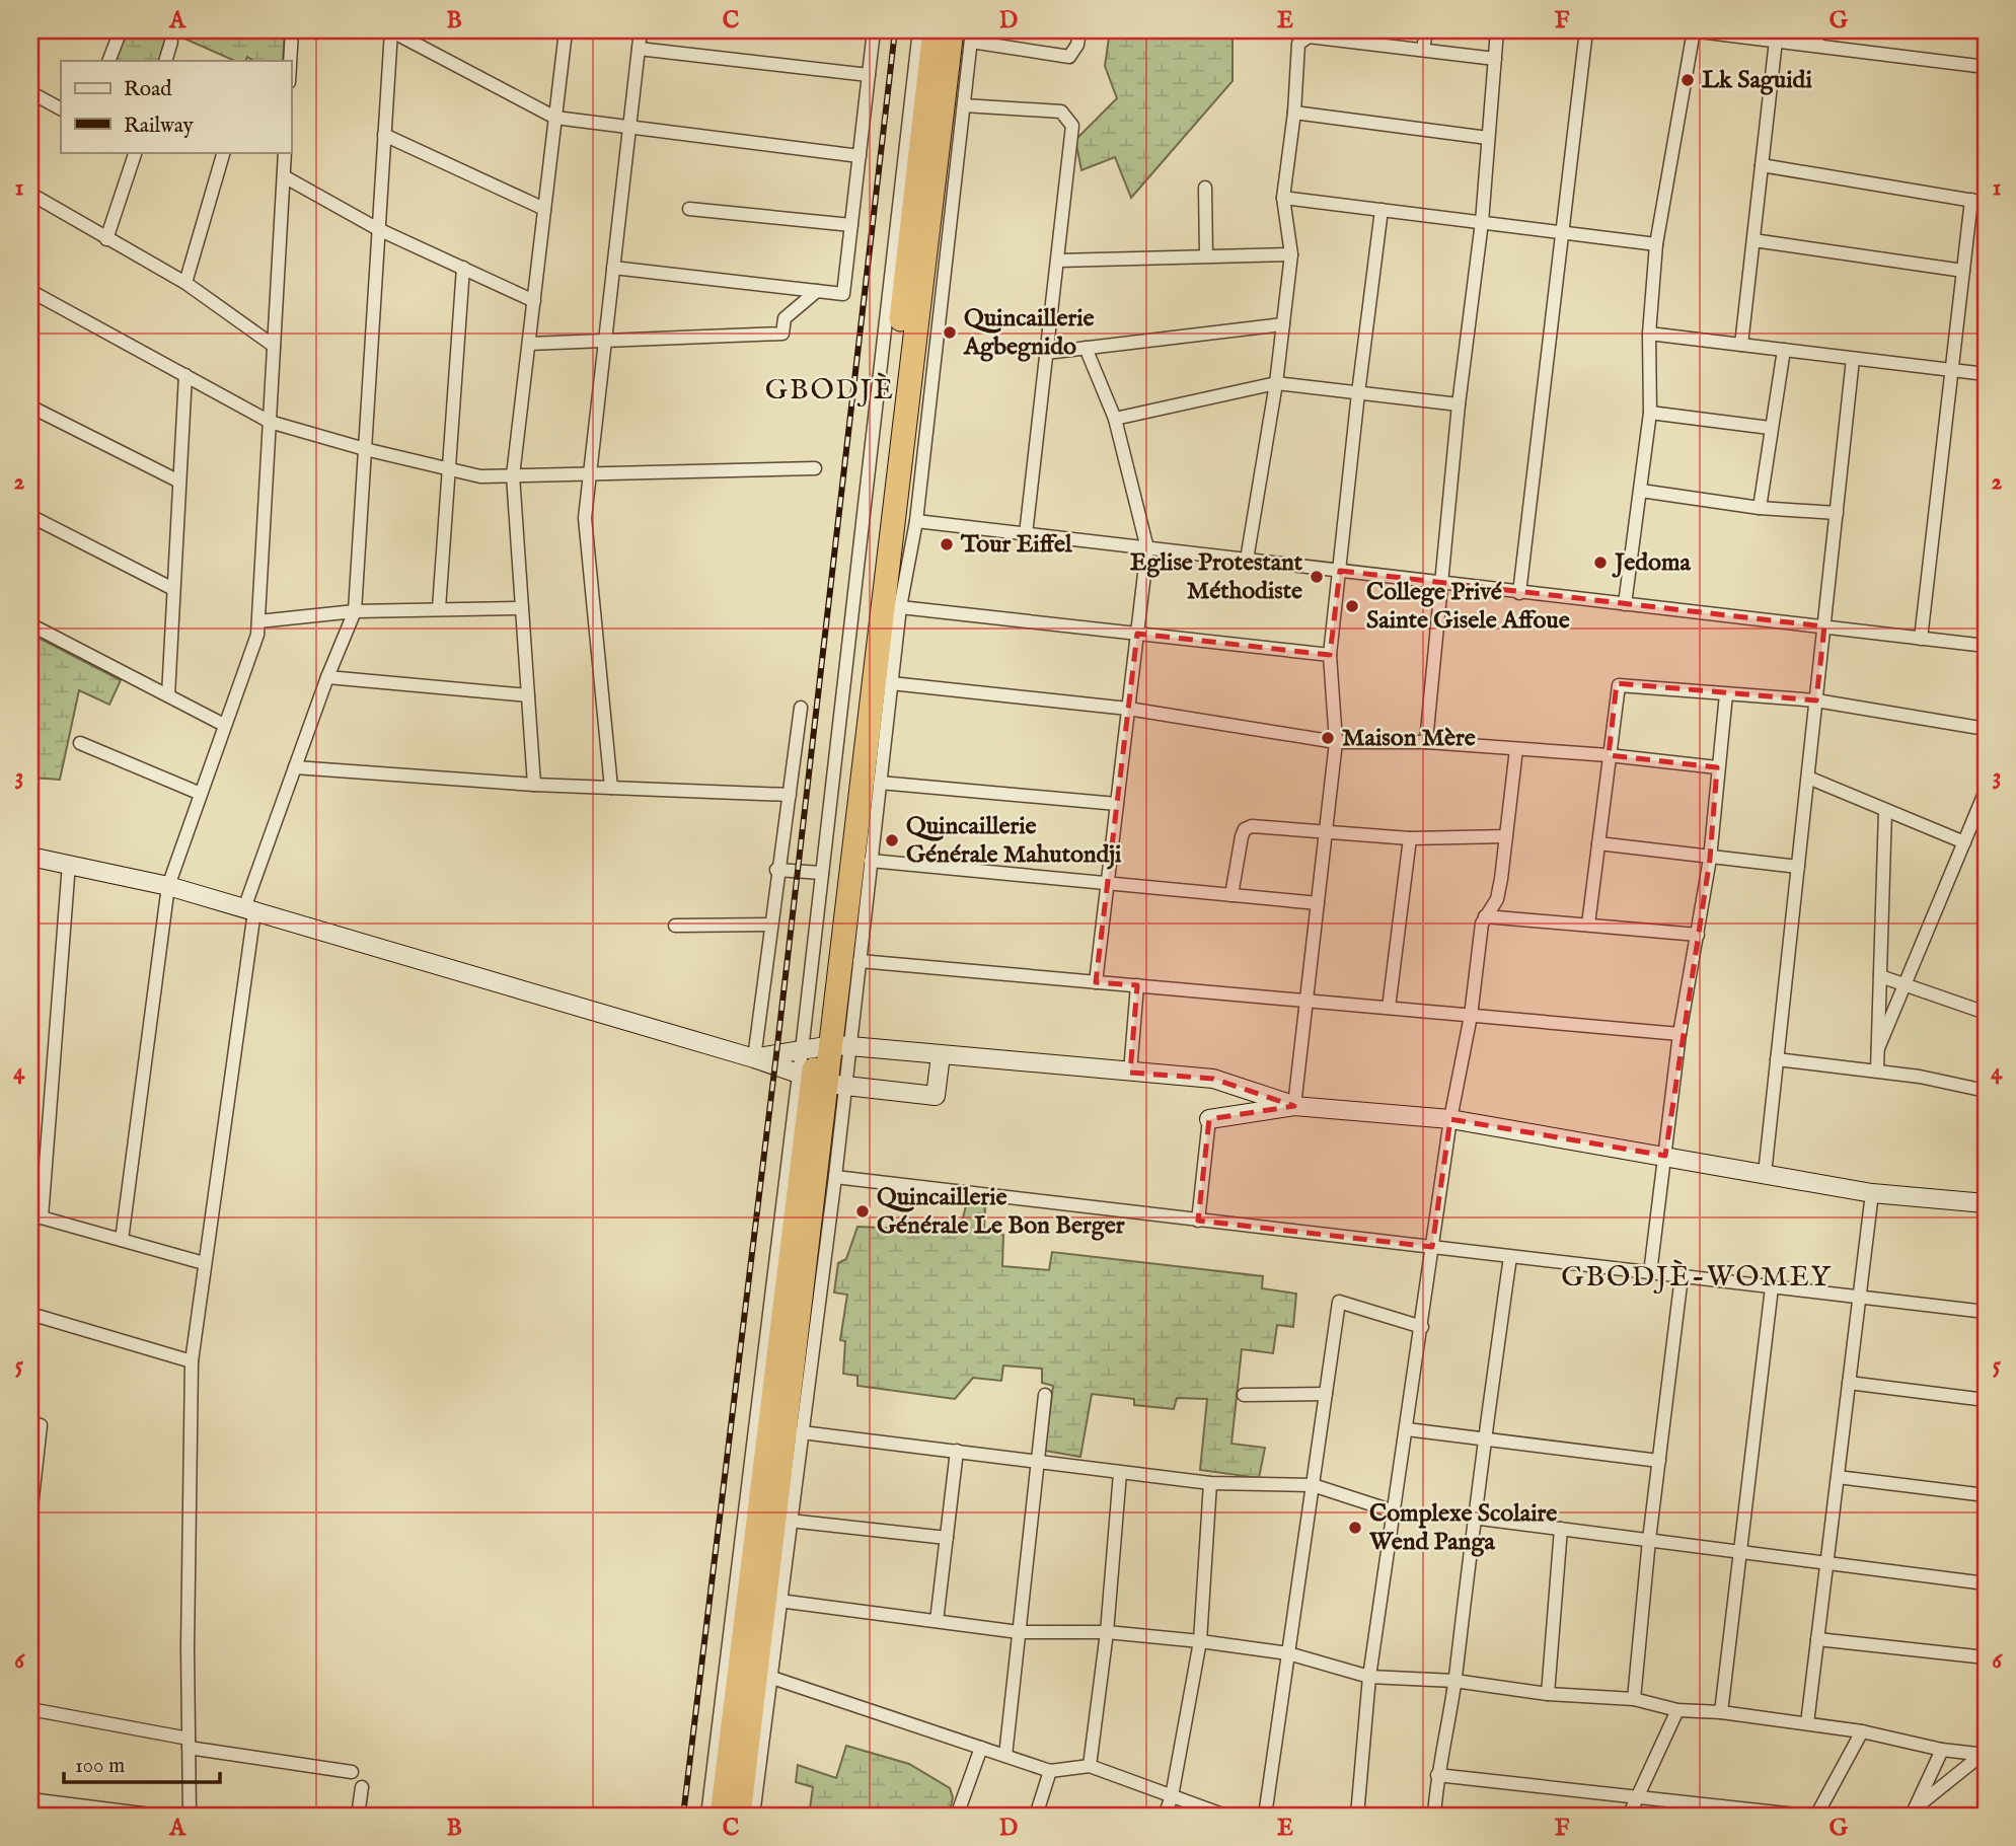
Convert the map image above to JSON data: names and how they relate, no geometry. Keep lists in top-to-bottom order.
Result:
{
  "districts": ["GBODJÈ", "GBODJÈ-WOMEY"],
  "places": [
    "Lk Saguidi",
    "Quincaillerie Agbegnido",
    "Tour Eiffel",
    "Jedoma",
    "Eglise Protestant Méthodiste",
    "College Privé Sainte Gisele Affoue",
    "Maison Mère",
    "Quincaillerie Générale Mahutondji",
    "Quincaillerie Générale Le Bon Berger",
    "Complexe Scolaire Wend Panga"
  ],
  "legend": ["Road", "Railway"],
  "scale_bar": "100 m",
  "grid": {
    "columns": [
      "A",
      "B",
      "C",
      "D",
      "E",
      "F",
      "G"
    ],
    "rows": [
      "1",
      "2",
      "3",
      "4",
      "5",
      "6"
    ]
  }
}
